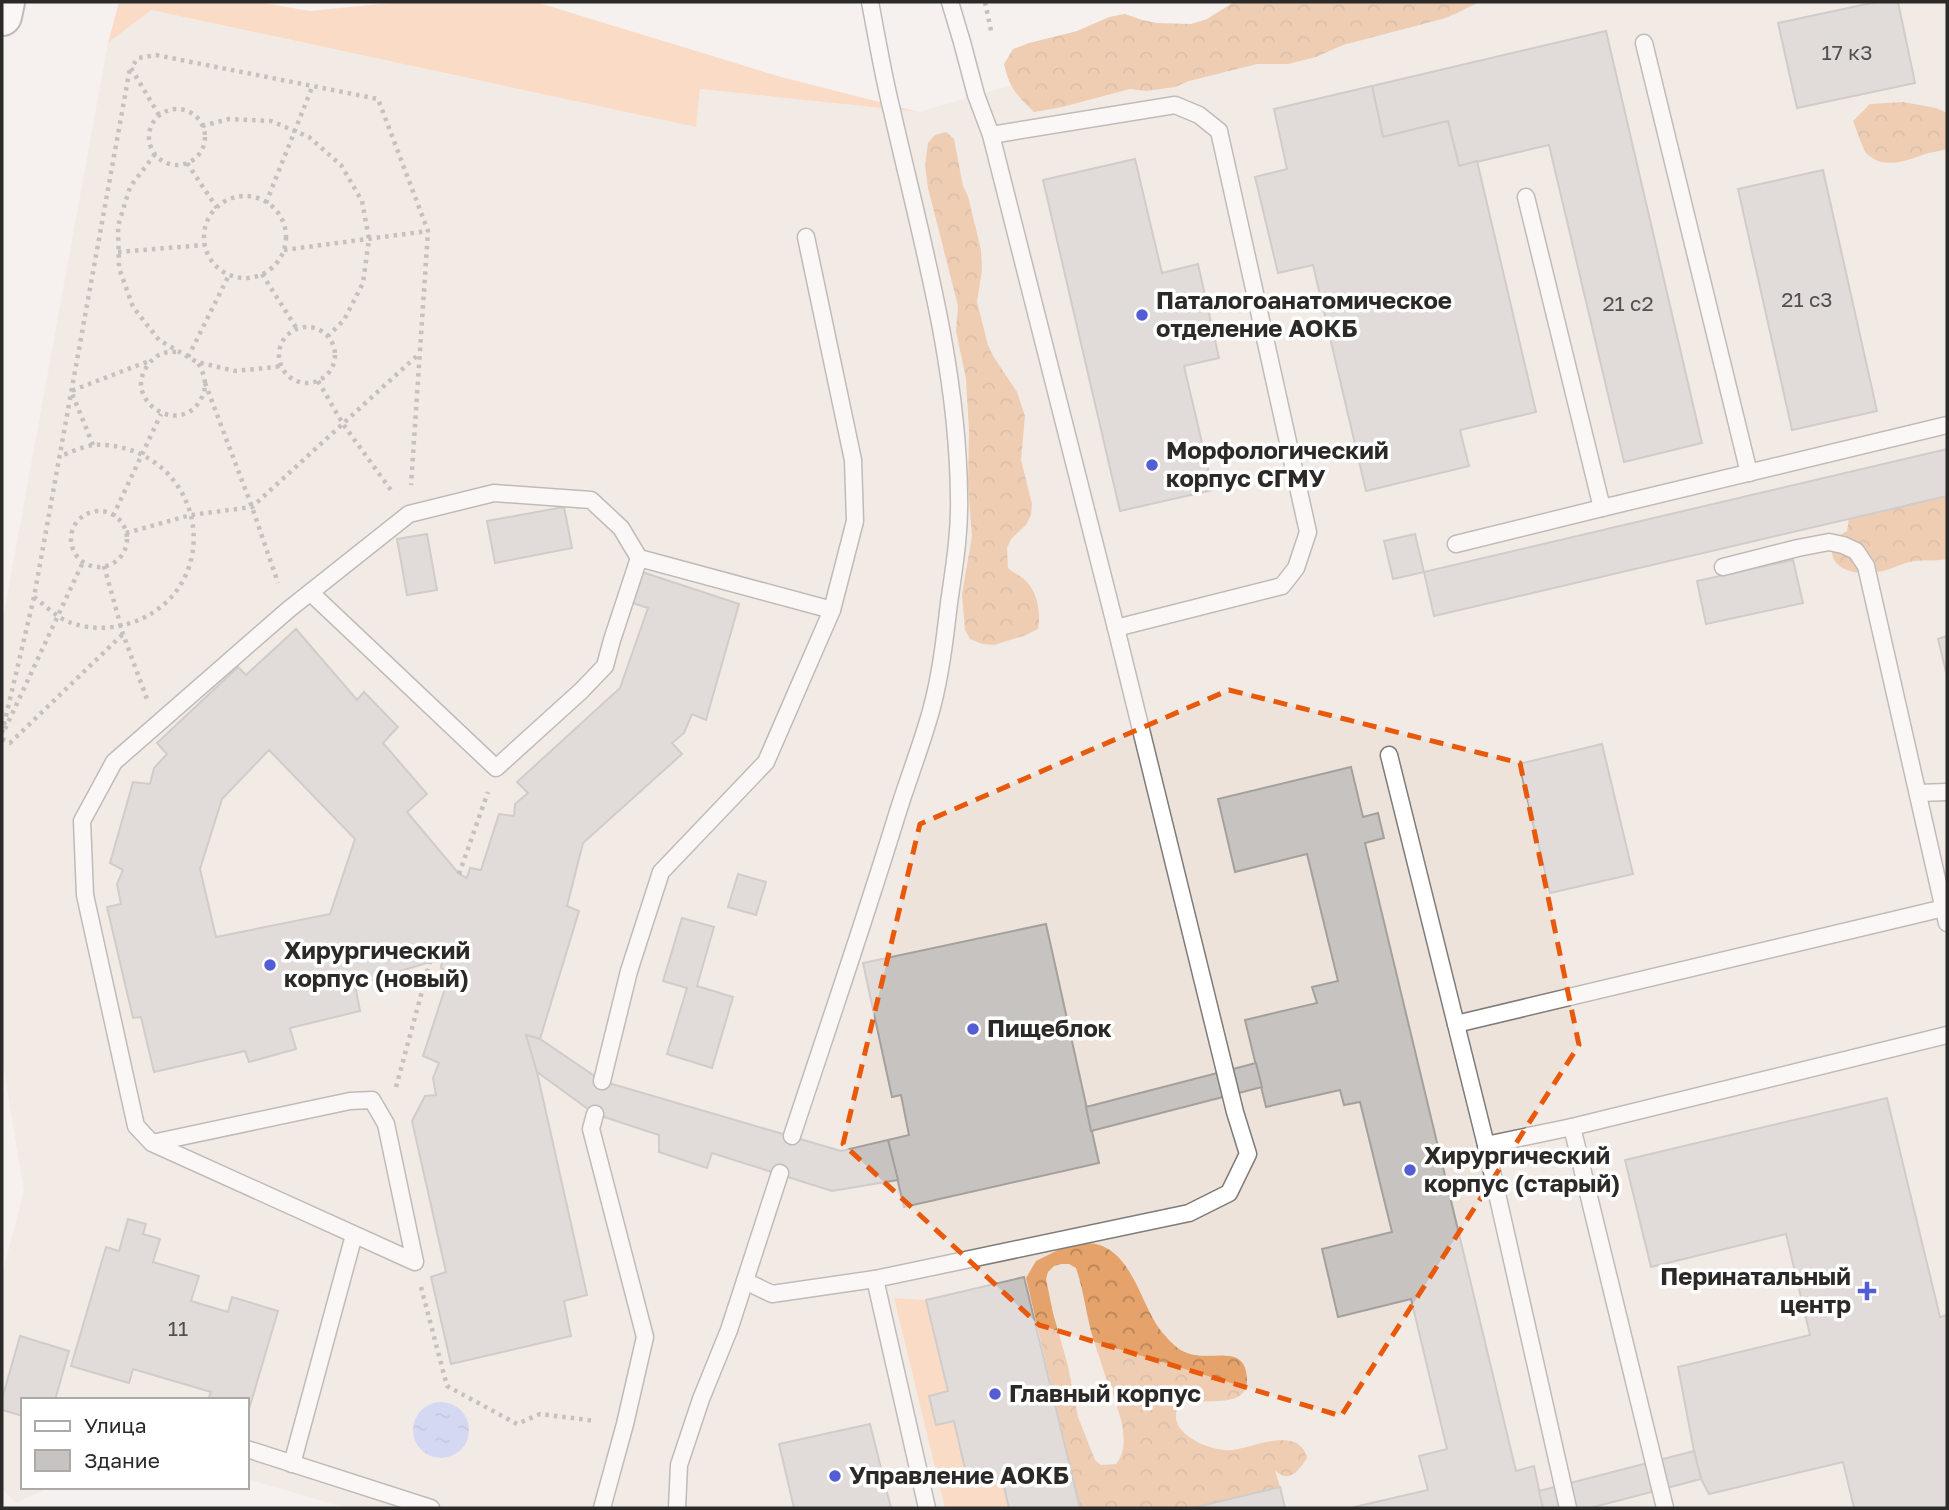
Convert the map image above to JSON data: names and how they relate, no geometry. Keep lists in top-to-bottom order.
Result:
{
  "places": {
    "other": [
      "Паталогоанатомическое отделение АОКБ",
      "Морфологический корпус СГМУ",
      "Хирургический корпус (новый)",
      "Пищеблок",
      "Хирургический корпус (старый)",
      "Главный корпус",
      "Управление АОКБ"
    ],
    "health": ["Перинатальный центр"]
  },
  "house_numbers": [
    "17 к3",
    "21 с3",
    "21 с2",
    "11"
  ],
  "legend": ["Улица", "Здание"]
}
